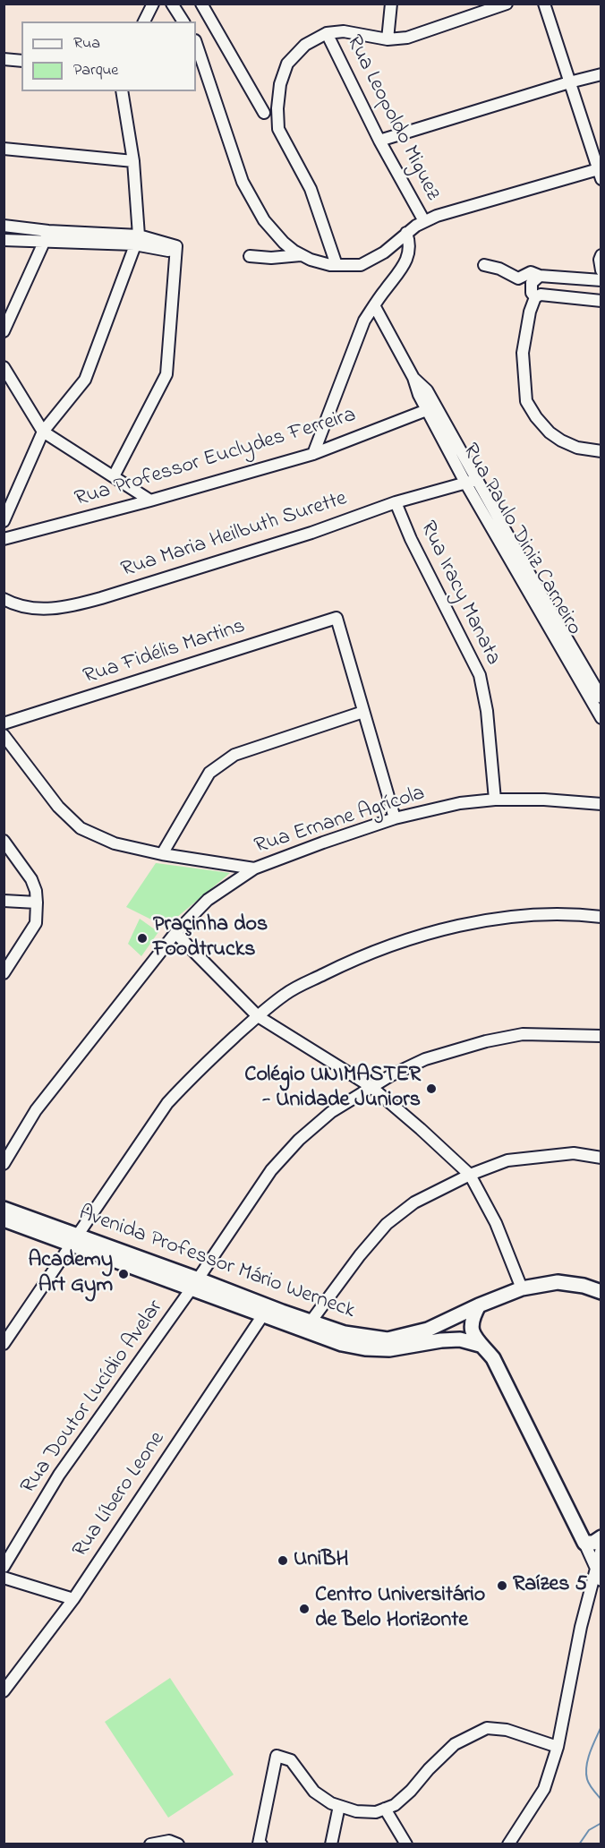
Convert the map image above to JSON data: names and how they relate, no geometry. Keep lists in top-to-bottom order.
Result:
{
  "streets": {
    "main road": ["Avenida Professor Mário Werneck"],
    "street": [
      "Rua Leopoldo Miguez",
      "Rua Professor Euclydes Ferreira",
      "Rua Maria Heilbuth Surette",
      "Rua Paulo Diniz Carneiro",
      "Rua Iracy Manata",
      "Rua Fidélis Martins",
      "Rua Ernane Agrícola",
      "Rua Doutor Lucídio Avelar",
      "Rua Líbero Leone"
    ]
  },
  "crossings": [
    ["Rua Professor Euclydes Ferreira", "Rua Paulo Diniz Carneiro"],
    ["Rua Maria Heilbuth Surette", "Rua Paulo Diniz Carneiro"],
    ["Rua Maria Heilbuth Surette", "Rua Iracy Manata"],
    ["Rua Iracy Manata", "Rua Ernane Agrícola"],
    ["Avenida Professor Mário Werneck", "Rua Doutor Lucídio Avelar"],
    ["Avenida Professor Mário Werneck", "Rua Líbero Leone"]
  ],
  "places": [
    "Praçinha dos Foodtrucks",
    "Colégio UNIMASTER - Unidade Juniors",
    "Academy Art Gym",
    "UniBH",
    "Raízes 5",
    "Centro Universitário de Belo Horizonte"
  ],
  "legend": ["Rua", "Parque"]
}
